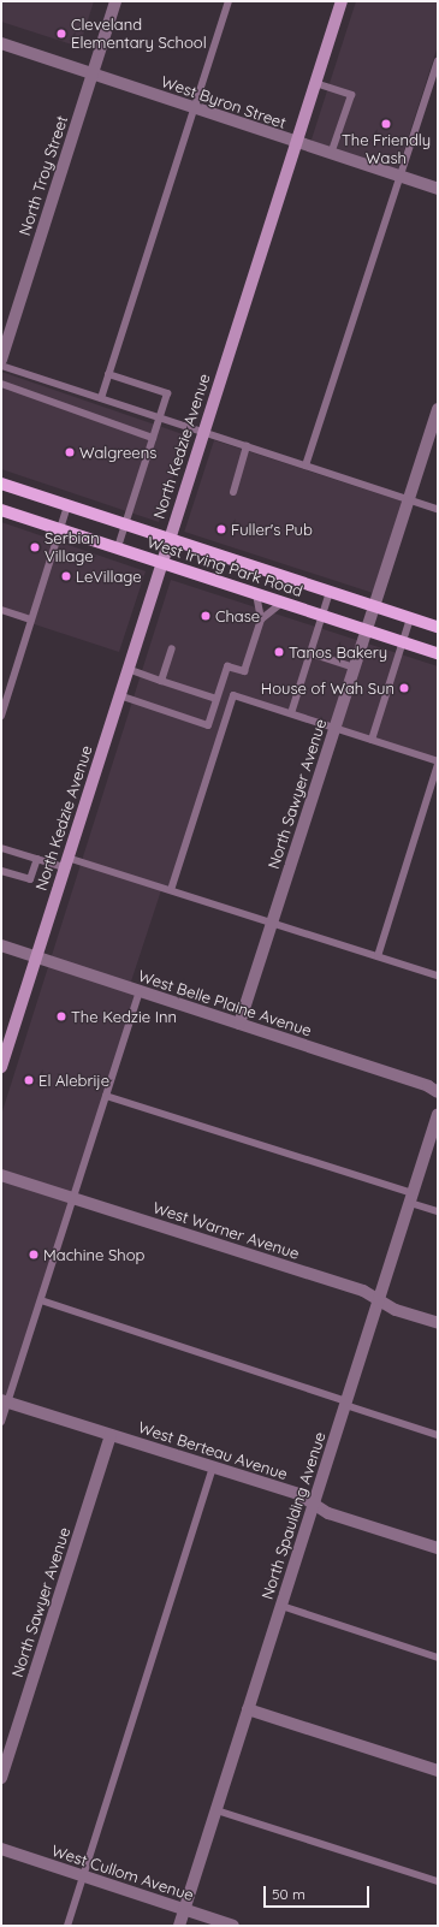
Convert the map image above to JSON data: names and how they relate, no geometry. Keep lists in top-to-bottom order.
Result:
{
  "streets": {
    "main road": ["North Kedzie Avenue", "West Irving Park Road"],
    "street": [
      "West Byron Street",
      "North Troy Street",
      "North Sawyer Avenue",
      "West Belle Plaine Avenue",
      "West Warner Avenue",
      "West Berteau Avenue",
      "North Spaulding Avenue",
      "West Cullom Avenue"
    ]
  },
  "crossings": [
    ["West Byron Street", "North Troy Street"],
    ["West Byron Street", "North Kedzie Avenue"],
    ["North Kedzie Avenue", "West Irving Park Road"],
    ["North Kedzie Avenue", "West Belle Plaine Avenue"],
    ["West Irving Park Road", "North Sawyer Avenue"],
    ["North Sawyer Avenue", "West Belle Plaine Avenue"],
    ["North Sawyer Avenue", "West Berteau Avenue"],
    ["West Warner Avenue", "North Spaulding Avenue"],
    ["West Berteau Avenue", "North Spaulding Avenue"],
    ["North Spaulding Avenue", "West Cullom Avenue"]
  ],
  "places": [
    "Cleveland Elementary School",
    "The Friendly Wash",
    "Walgreens",
    "Fuller's Pub",
    "Serbian Village",
    "LeVillage",
    "Chase",
    "Tanos Bakery",
    "House of Wah Sun",
    "The Kedzie Inn",
    "El Alebrije",
    "Machine Shop"
  ],
  "scale_bar": "50 m"
}
